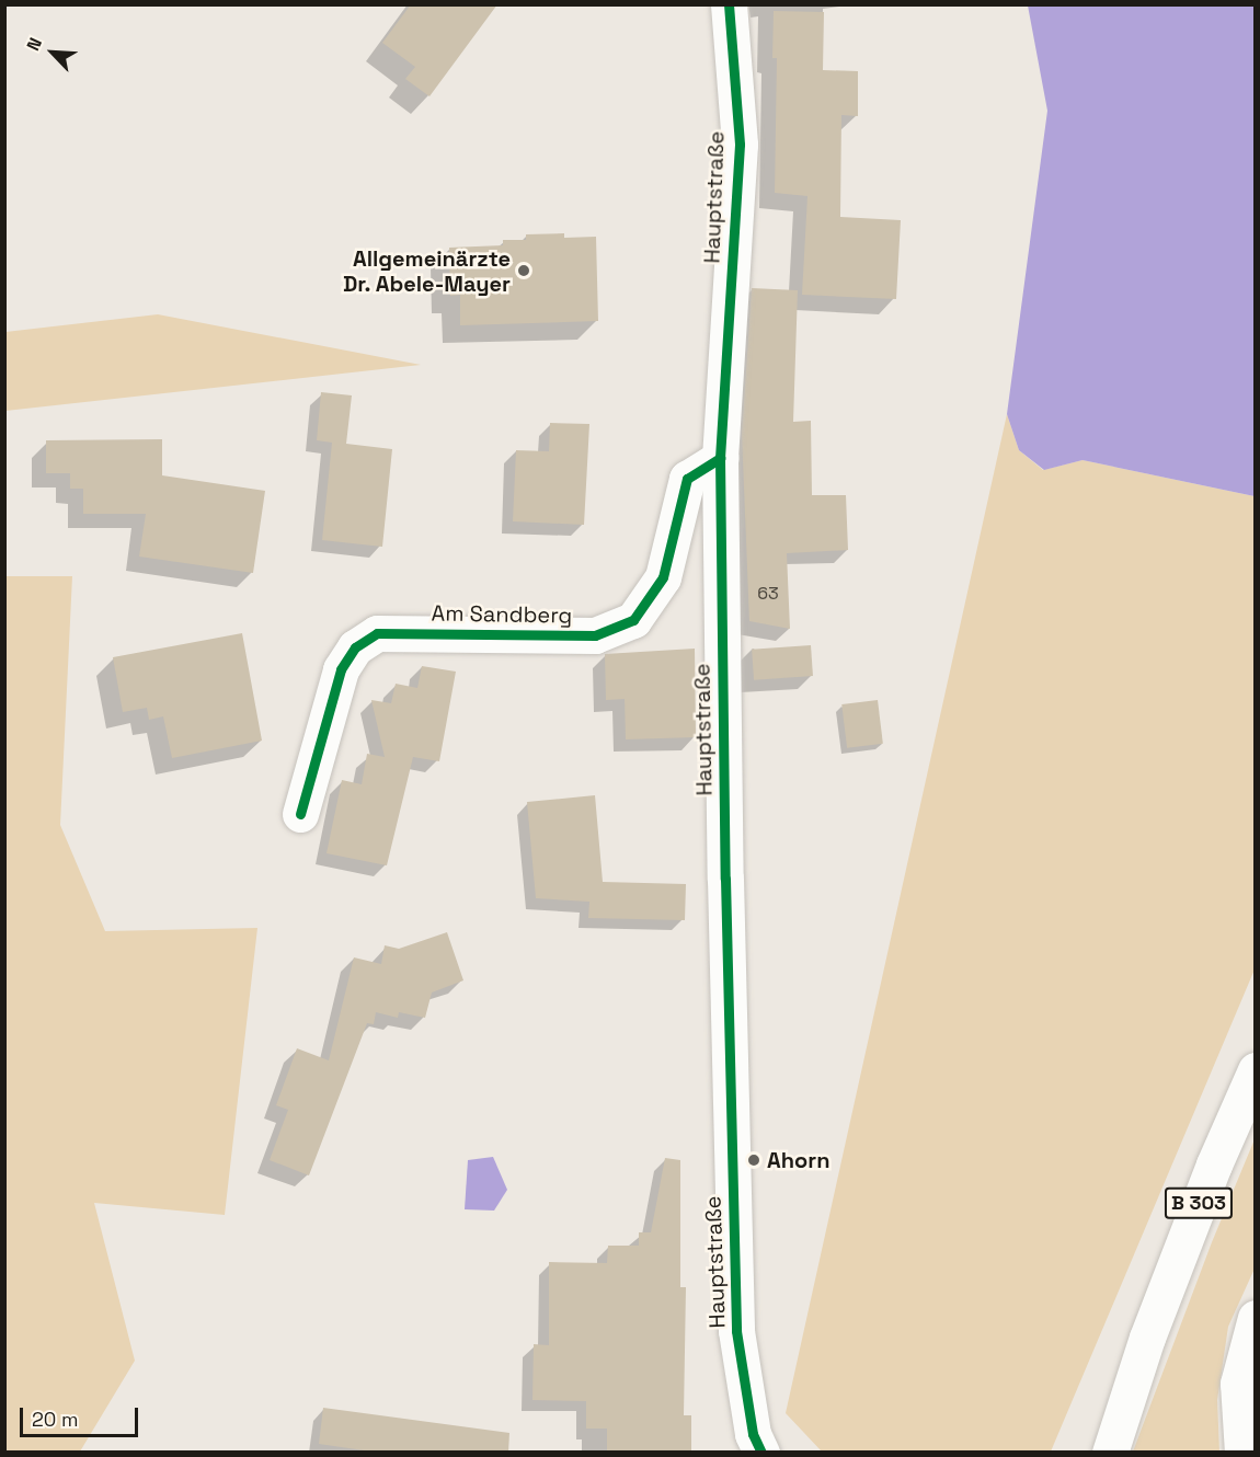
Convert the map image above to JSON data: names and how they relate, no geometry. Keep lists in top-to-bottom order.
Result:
{
  "streets": {
    "street": ["Hauptstraße", "Am Sandberg", "B 303"]
  },
  "crossings": [
    ["Hauptstraße", "Am Sandberg"]
  ],
  "places": ["Allgemeinärzte Dr. Abele-Mayer", "Ahorn"],
  "house_numbers": ["63"],
  "scale_bar": "20 m",
  "north": "top left"
}
